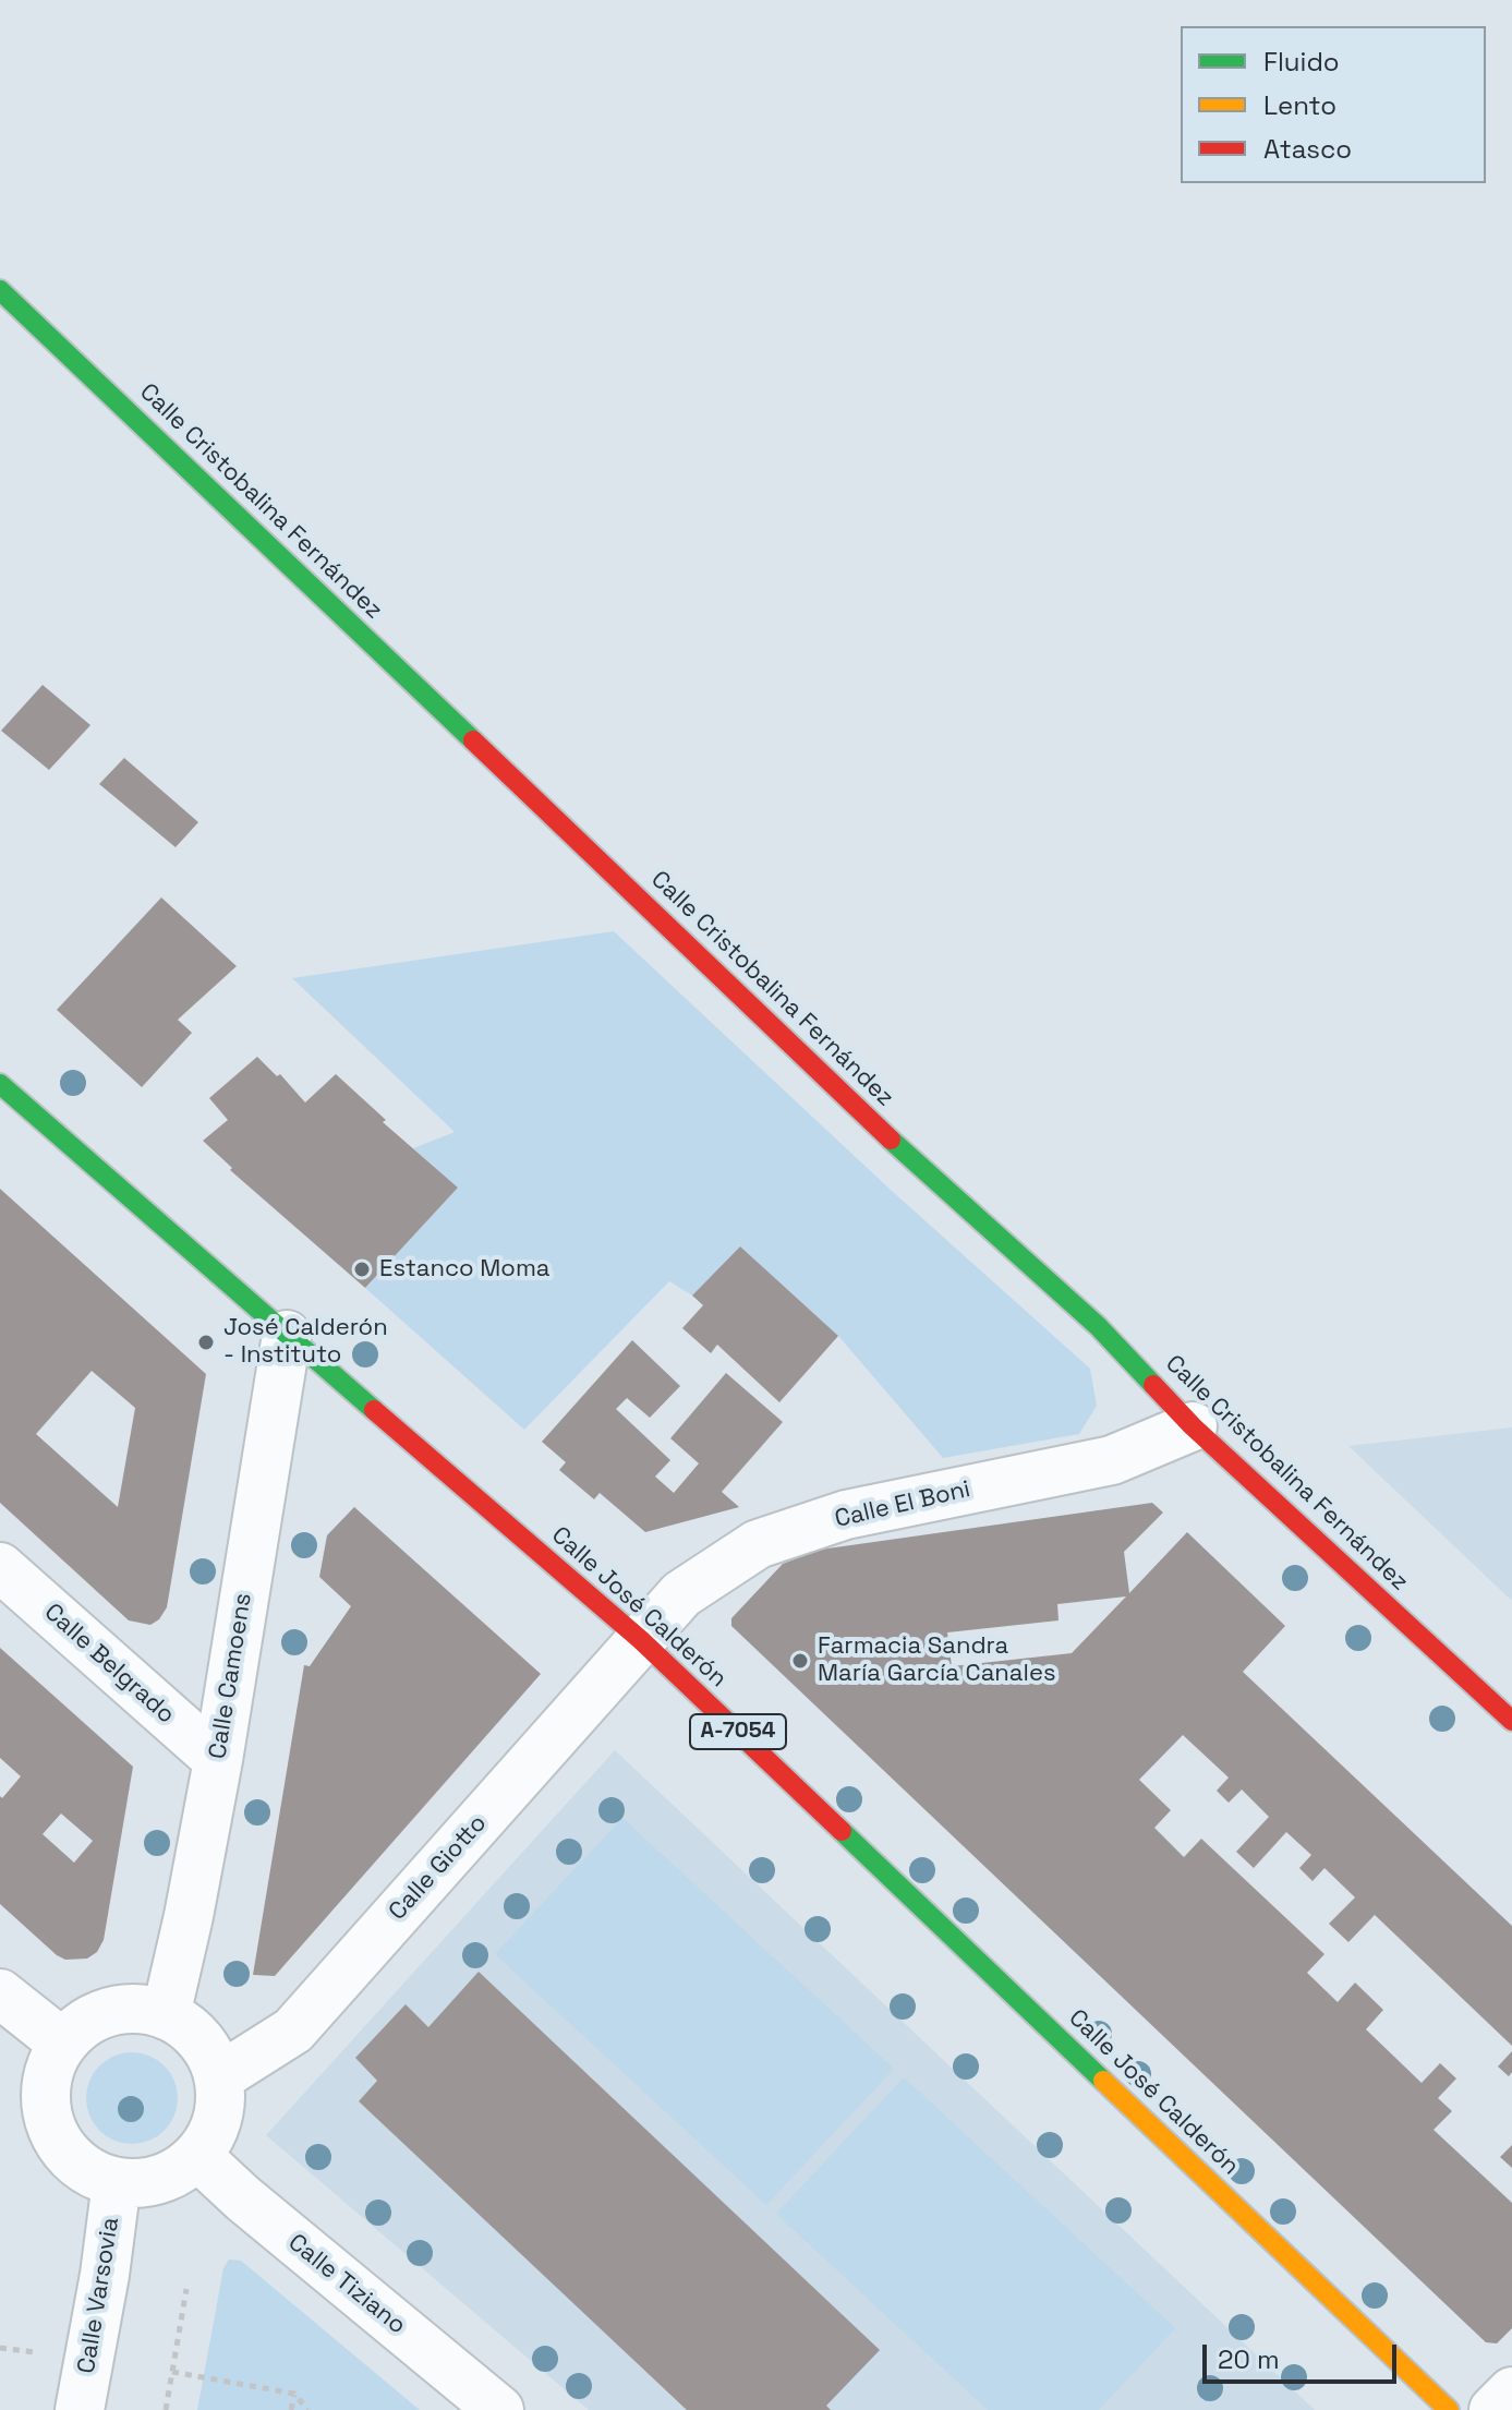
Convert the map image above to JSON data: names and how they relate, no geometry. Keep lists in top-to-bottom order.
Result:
{
  "streets": {
    "street": [
      "Calle Cristobalina Fernández",
      "Calle El Boni",
      "Calle José Calderón",
      "Calle Belgrado",
      "Calle Camoens",
      "A-7054",
      "Calle Giotto",
      "Calle Tiziano",
      "Calle Varsovia"
    ]
  },
  "crossings": [
    ["Calle Cristobalina Fernández", "Calle El Boni"],
    ["Calle El Boni", "Calle José Calderón"],
    ["Calle El Boni", "Calle Giotto"],
    ["Calle José Calderón", "Calle Camoens"],
    ["Calle José Calderón", "Calle Giotto"],
    ["Calle Belgrado", "Calle Camoens"],
    ["Calle Camoens", "Calle Giotto"],
    ["Calle Camoens", "Calle Tiziano"],
    ["Calle Camoens", "Calle Varsovia"],
    ["Calle Giotto", "Calle Tiziano"],
    ["Calle Giotto", "Calle Varsovia"],
    ["Calle Tiziano", "Calle Varsovia"]
  ],
  "places": ["Estanco Moma", "José Calderón - Instituto", "Farmacia Sandra María García Canales"],
  "legend": ["Fluido", "Lento", "Atasco"],
  "scale_bar": "20 m"
}
